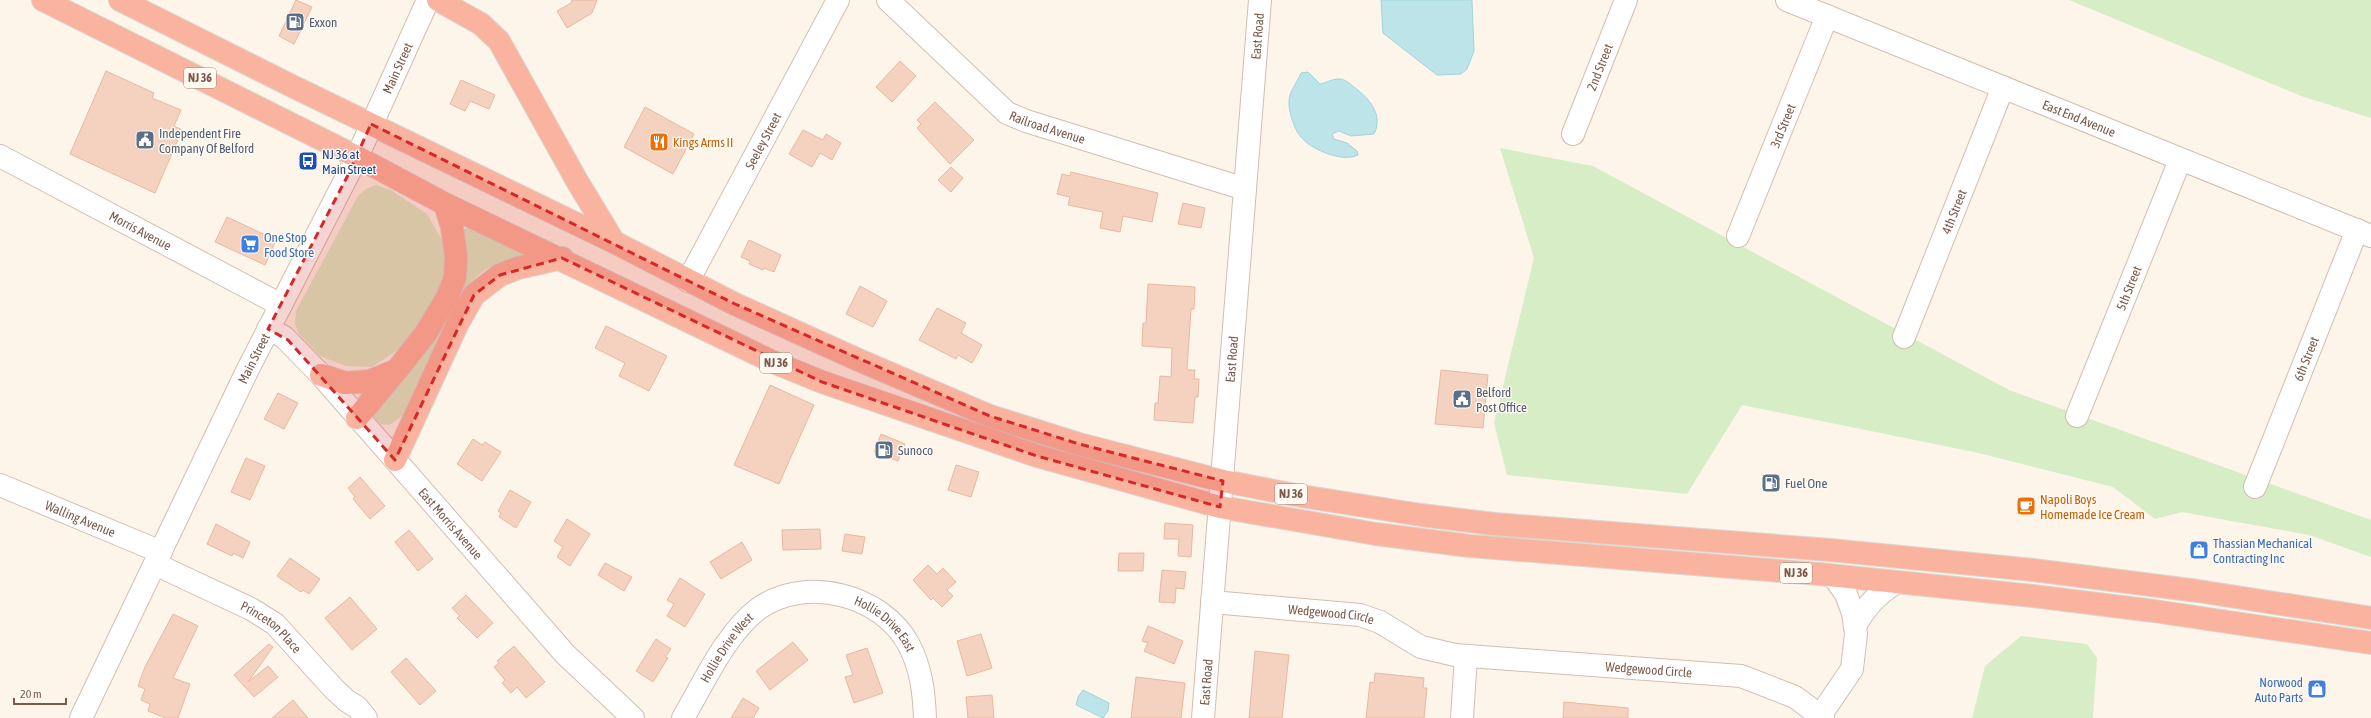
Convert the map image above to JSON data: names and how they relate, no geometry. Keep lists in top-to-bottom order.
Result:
{
  "streets": {
    "highway": ["NJ 36"],
    "street": [
      "East Road",
      "2nd Street",
      "Main Street",
      "East End Avenue",
      "Railroad Avenue",
      "3rd Street",
      "Seeley Street",
      "4th Street",
      "Morris Avenue",
      "5th Street",
      "6th Street",
      "Walling Avenue",
      "East Morris Avenue",
      "Wedgewood Circle",
      "Hollie Drive East",
      "Princeton Place",
      "Hollie Drive West"
    ]
  },
  "crossings": [
    ["East Road", "NJ 36"],
    ["East Road", "Railroad Avenue"],
    ["East Road", "Wedgewood Circle"],
    ["Main Street", "NJ 36"],
    ["Main Street", "Morris Avenue"],
    ["Main Street", "Walling Avenue"],
    ["Main Street", "East Morris Avenue"],
    ["Main Street", "Princeton Place"],
    ["NJ 36", "Seeley Street"],
    ["NJ 36", "Wedgewood Circle"],
    ["East End Avenue", "3rd Street"],
    ["East End Avenue", "4th Street"],
    ["East End Avenue", "5th Street"],
    ["East End Avenue", "6th Street"],
    ["Walling Avenue", "Princeton Place"],
    ["Hollie Drive East", "Hollie Drive West"]
  ],
  "places": {
    "fuel station": ["Exxon", "Sunoco", "Fuel One"],
    "public building": ["Independent Fire Company Of Belford", "Belford Post Office"],
    "restaurant": ["Kings Arms II"],
    "bus stop": ["NJ 36 at Main Street"],
    "supermarket": ["One Stop Food Store"],
    "cafe": ["Napoli Boys Homemade Ice Cream"],
    "shop": ["Thassian Mechanical Contracting Inc", "Norwood Auto Parts"]
  },
  "scale_bar": "20 m"
}
